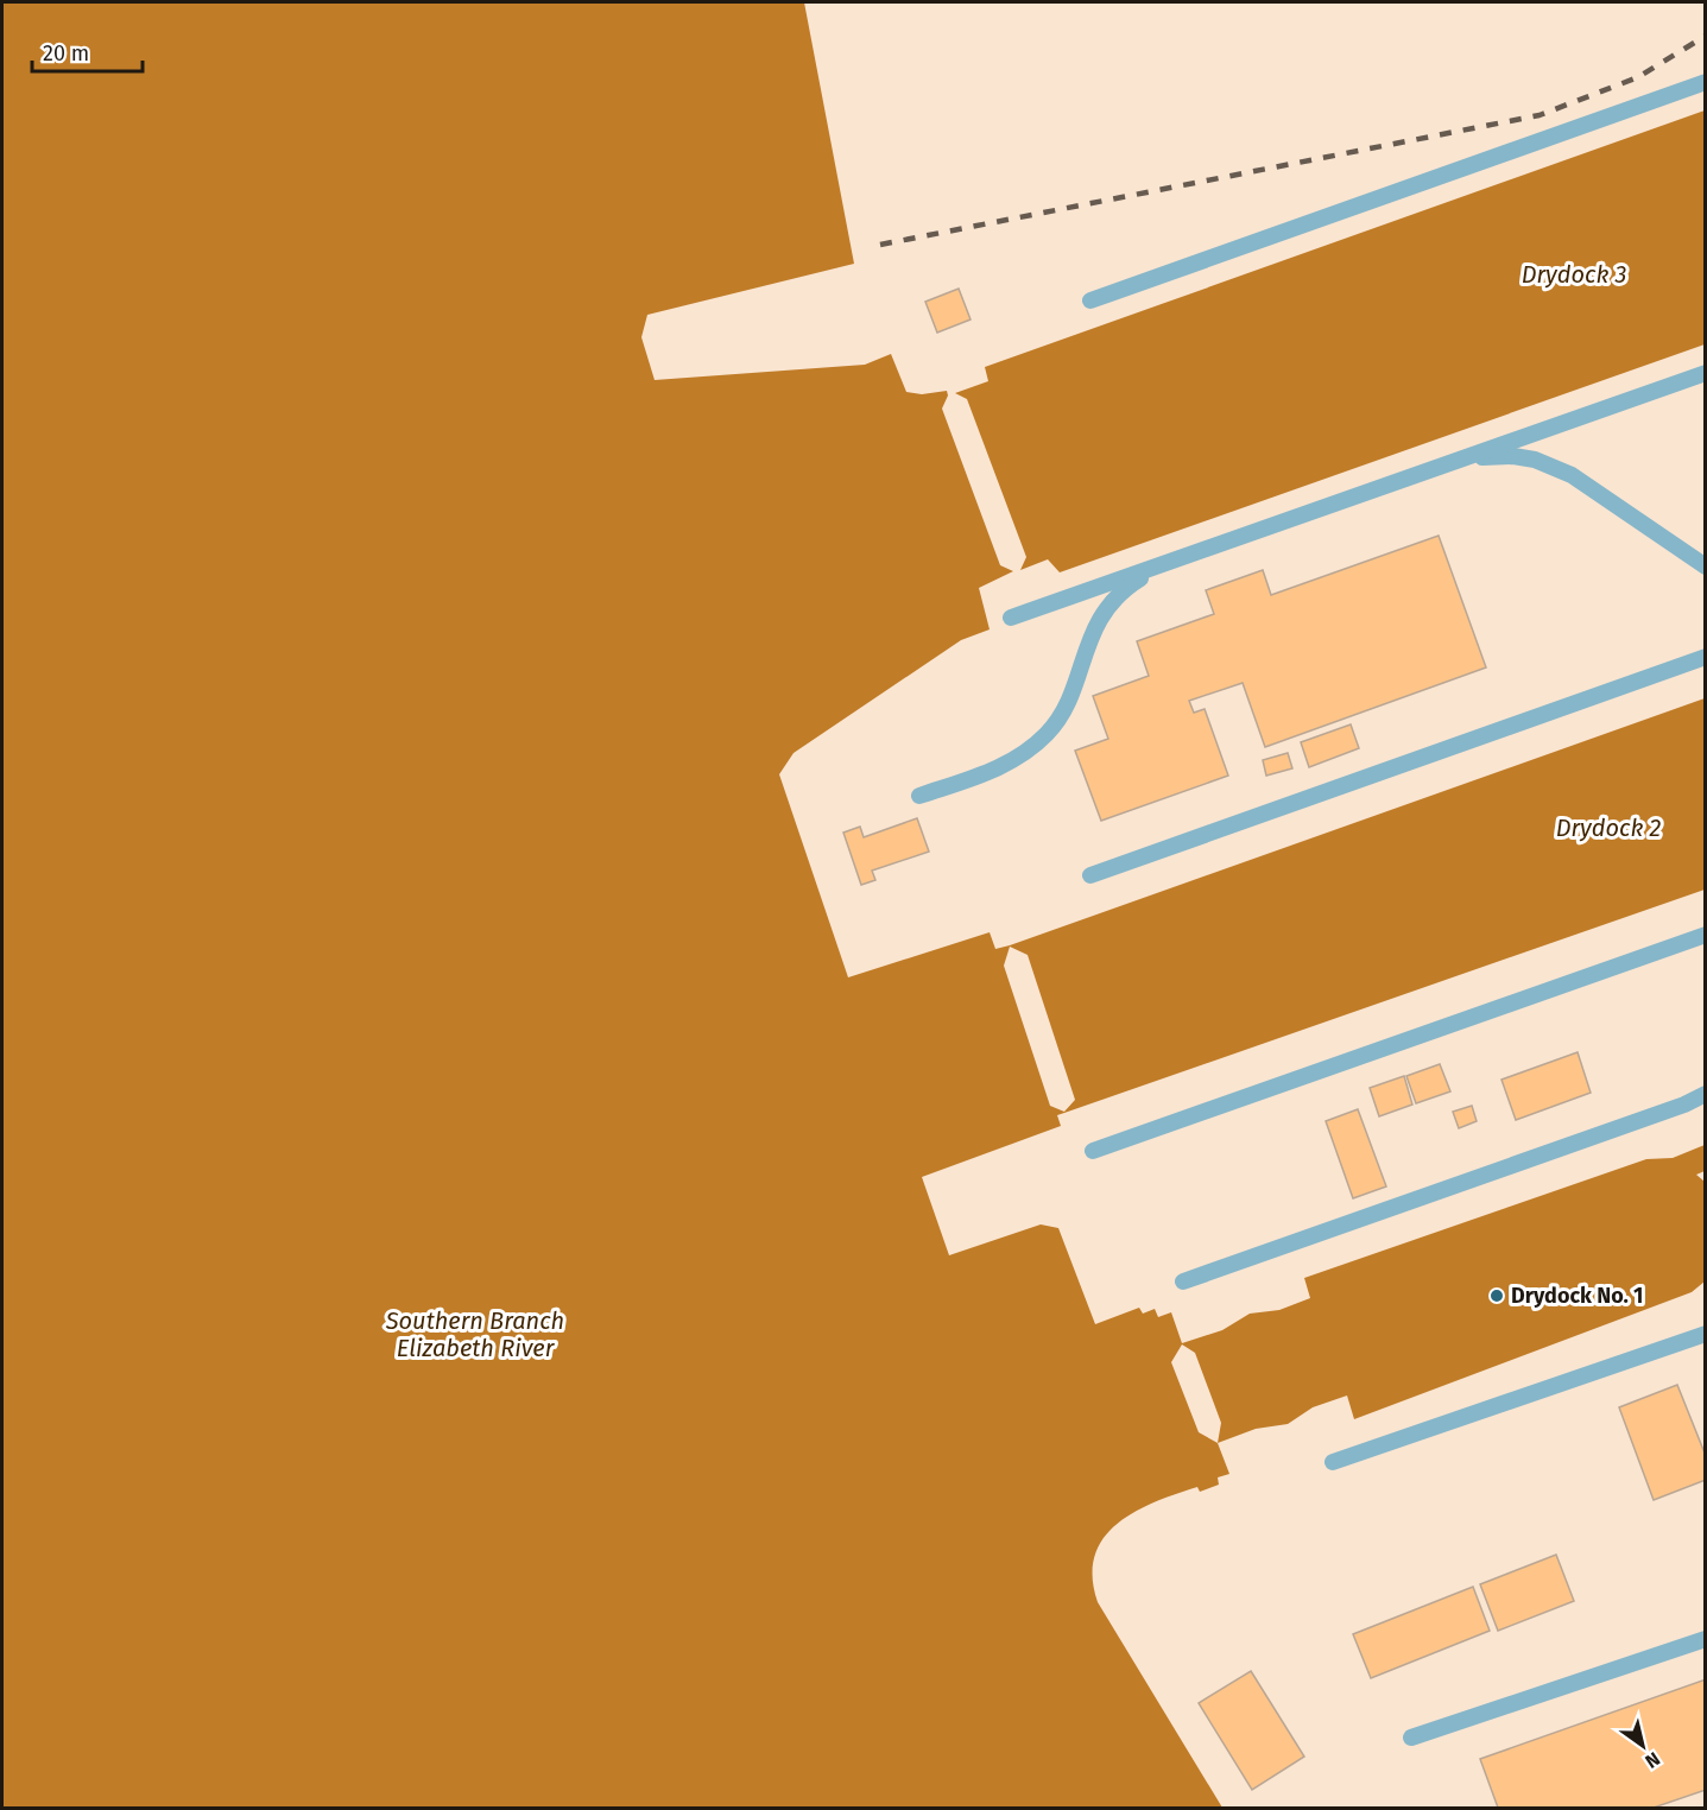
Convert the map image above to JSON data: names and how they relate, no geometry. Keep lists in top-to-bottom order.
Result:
{
  "water": ["Drydock 3", "Drydock 2", "Southern Branch Elizabeth River"],
  "places": ["Drydock No. 1"],
  "scale_bar": "20 m",
  "north": "bottom right"
}
